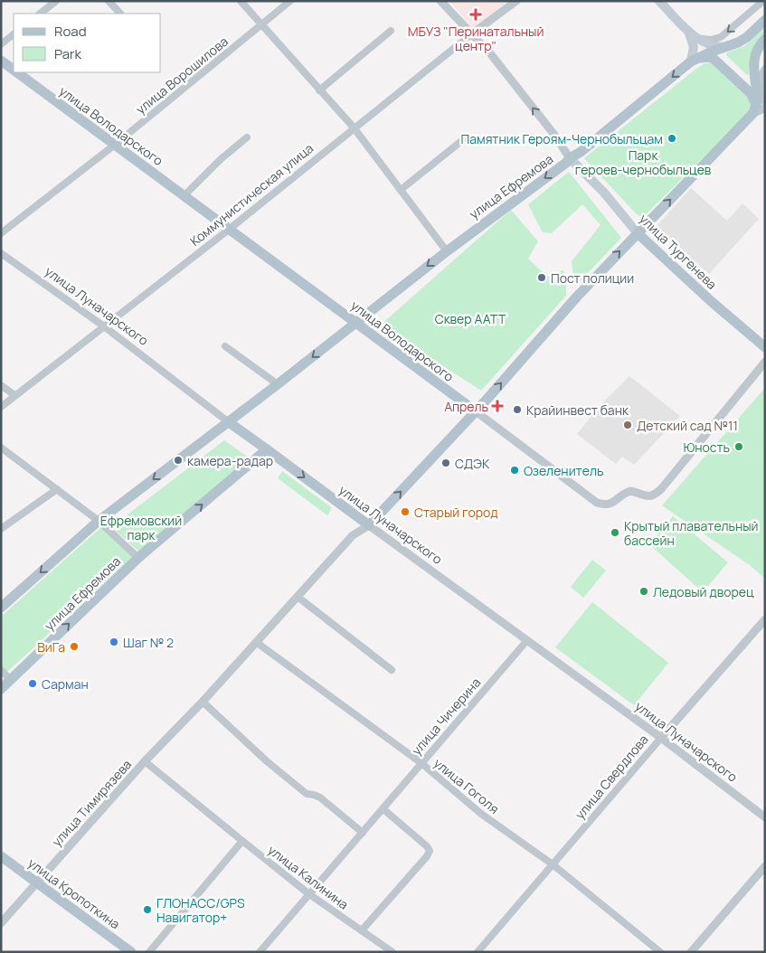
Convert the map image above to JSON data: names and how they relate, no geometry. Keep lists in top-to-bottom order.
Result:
{
  "streets": {
    "main road": [
      "улица Володарского",
      "улица Ефремова",
      "улица Тургенева",
      "улица Луначарского",
      "улица Кропоткина"
    ],
    "street": [
      "улица Ворошилова",
      "Коммунистическая улица",
      "улица Чичерина",
      "улица Свердлова",
      "улица Гоголя",
      "улица Тимирязева",
      "улица Калинина"
    ]
  },
  "crossings": [
    ["улица Ворошилова", "улица Володарского"],
    ["улица Володарского", "улица Ефремова"],
    ["улица Володарского", "Коммунистическая улица"],
    ["улица Ефремова", "улица Тургенева"],
    ["улица Ефремова", "улица Луначарского"],
    ["Коммунистическая улица", "улица Тургенева"],
    ["Коммунистическая улица", "улица Луначарского"],
    ["улица Луначарского", "улица Чичерина"],
    ["улица Луначарского", "улица Свердлова"],
    ["улица Луначарского", "улица Тимирязева"],
    ["улица Чичерина", "улица Гоголя"],
    ["улица Чичерина", "улица Калинина"],
    ["улица Свердлова", "улица Гоголя"],
    ["улица Гоголя", "улица Тимирязева"],
    ["улица Тимирязева", "улица Калинина"],
    ["улица Тимирязева", "улица Кропоткина"]
  ],
  "parks": ["Парк героев-чернобыльцев", "Сквер ААТТ", "Ефремовский парк"],
  "places": {
    "health": ["МБУЗ \"Перинатальный центр\"", "Апрель"],
    "other": [
      "Памятник Героям-Чернобыльцам",
      "Пост полиции",
      "Крайинвест банк",
      "Детский сад №11",
      "Юность",
      "камера-радар",
      "СДЭК",
      "Озеленитель",
      "Старый город",
      "Крытый плавательный бассейн",
      "Ледовый дворец",
      "Шаг № 2",
      "ВиГа",
      "Сарман",
      "ГЛОНАСС/GPS Навигатор+"
    ]
  },
  "legend": ["Road", "Park"]
}
